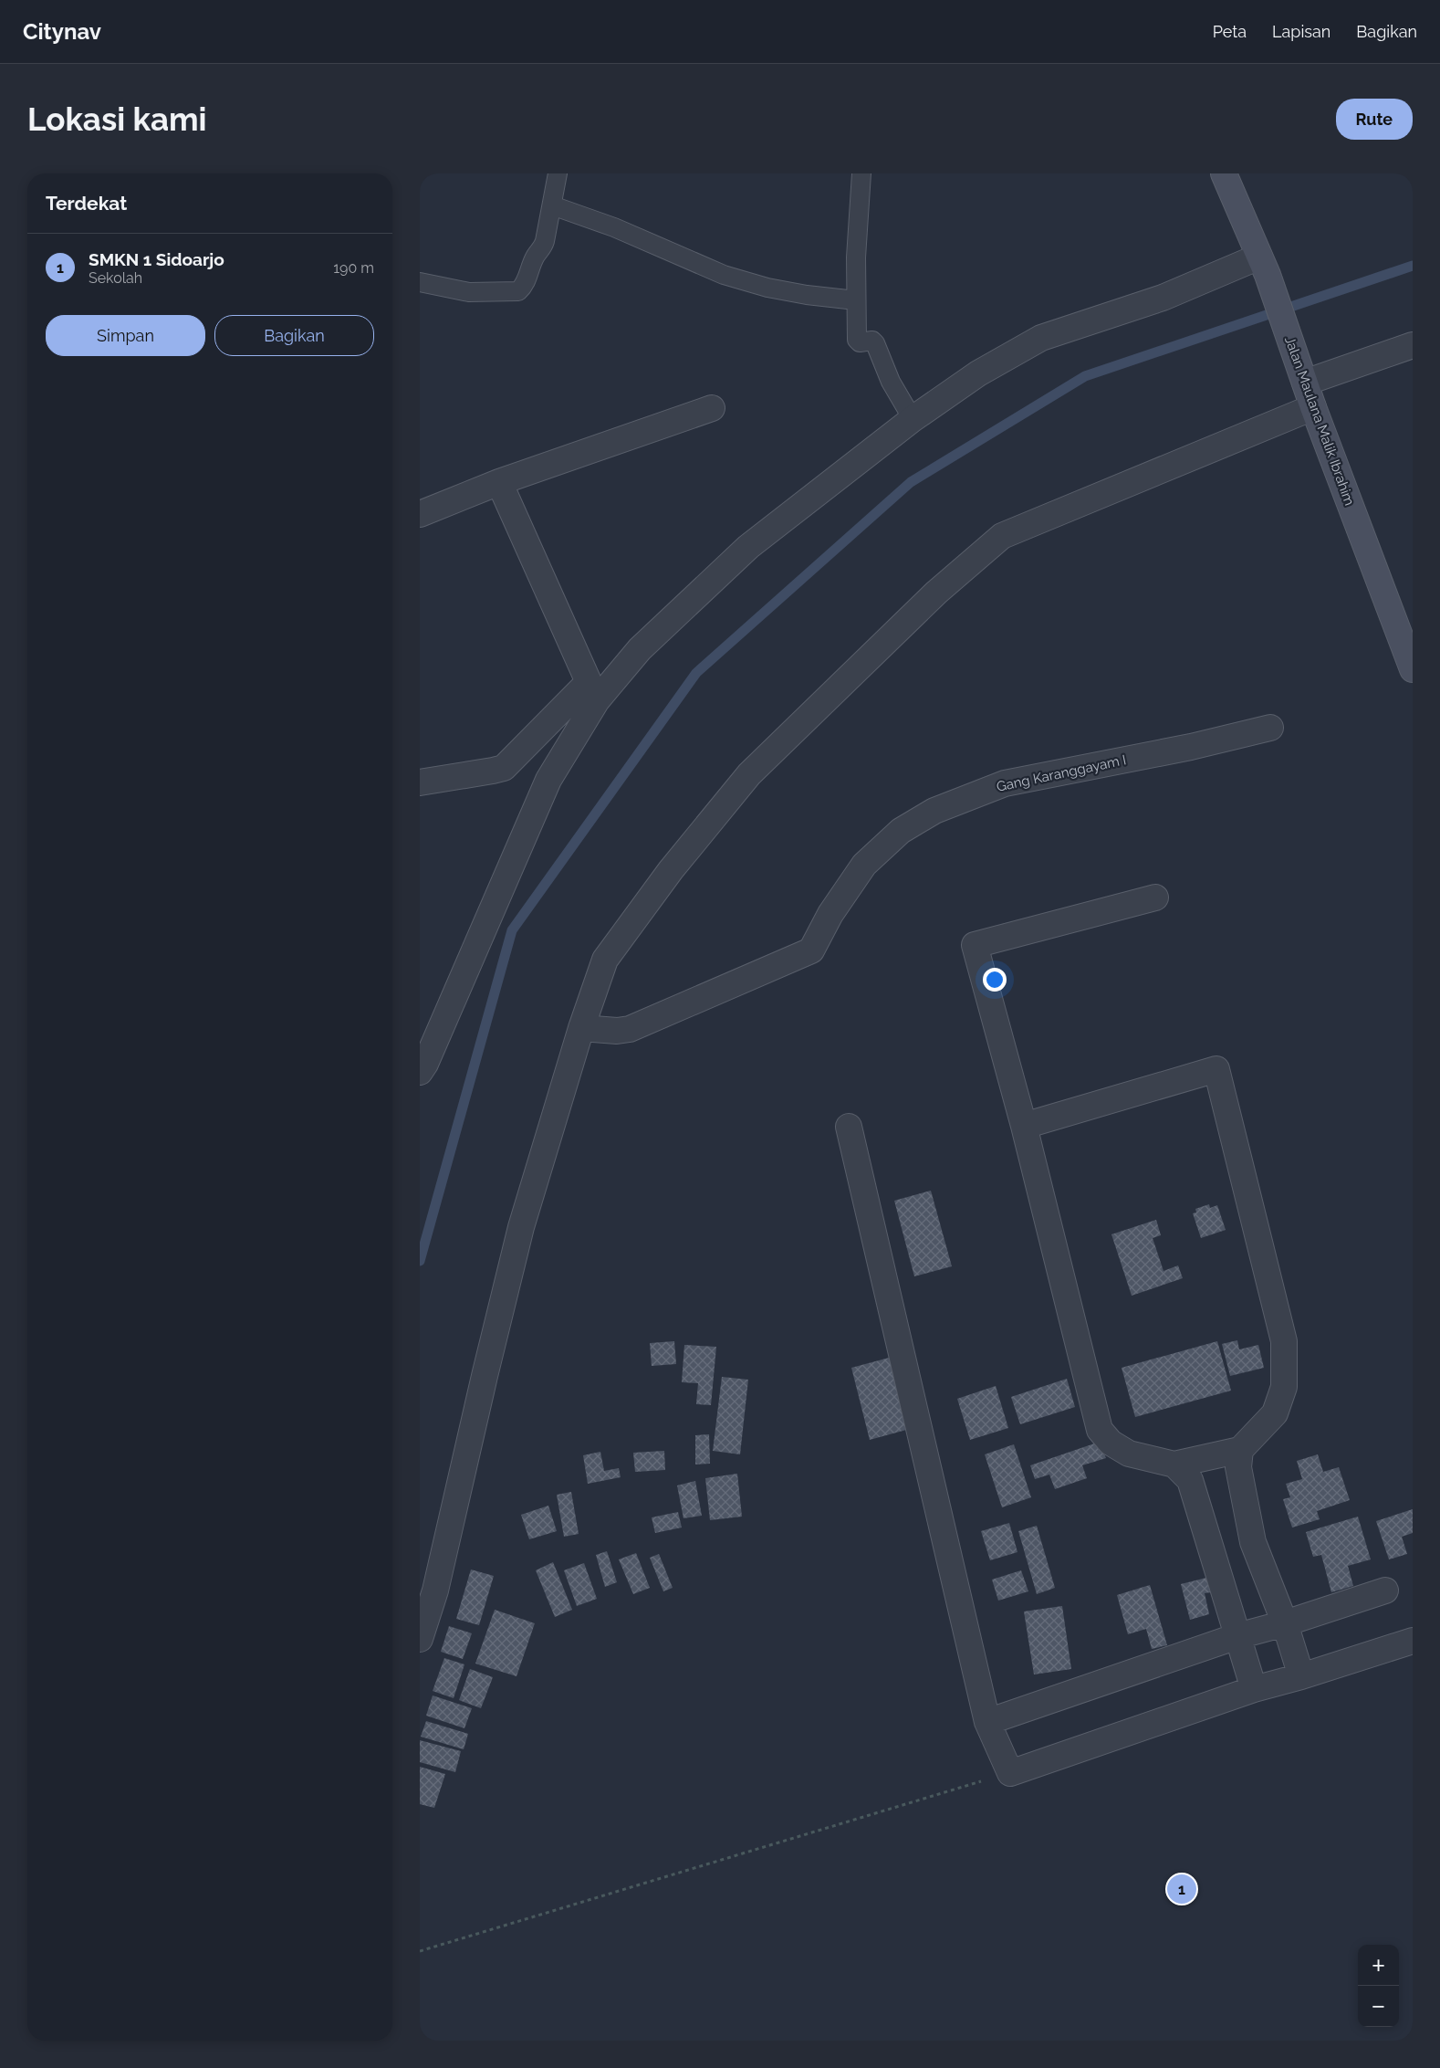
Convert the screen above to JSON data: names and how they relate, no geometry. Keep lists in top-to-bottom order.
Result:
{
  "streets": {
    "main road": ["Jalan Maulana Malik Ibrahim"],
    "street": ["Gang Karanggayam I"]
  },
  "page": {
    "header": "Citynav",
    "nav": ["Peta", "Lapisan", "Bagikan"],
    "buttons": [
      "Rute",
      ["Simpan", "Bagikan"]
    ],
    "title": "Lokasi kami",
    "heading": "Terdekat",
    "list": [
      {
        "mark": "1",
        "name": "SMKN 1 Sidoarjo",
        "note": "Sekolah",
        "value": "190 m"
      }
    ],
    "pins": "1",
    "map_buttons": ["+", "−"]
  }
}
